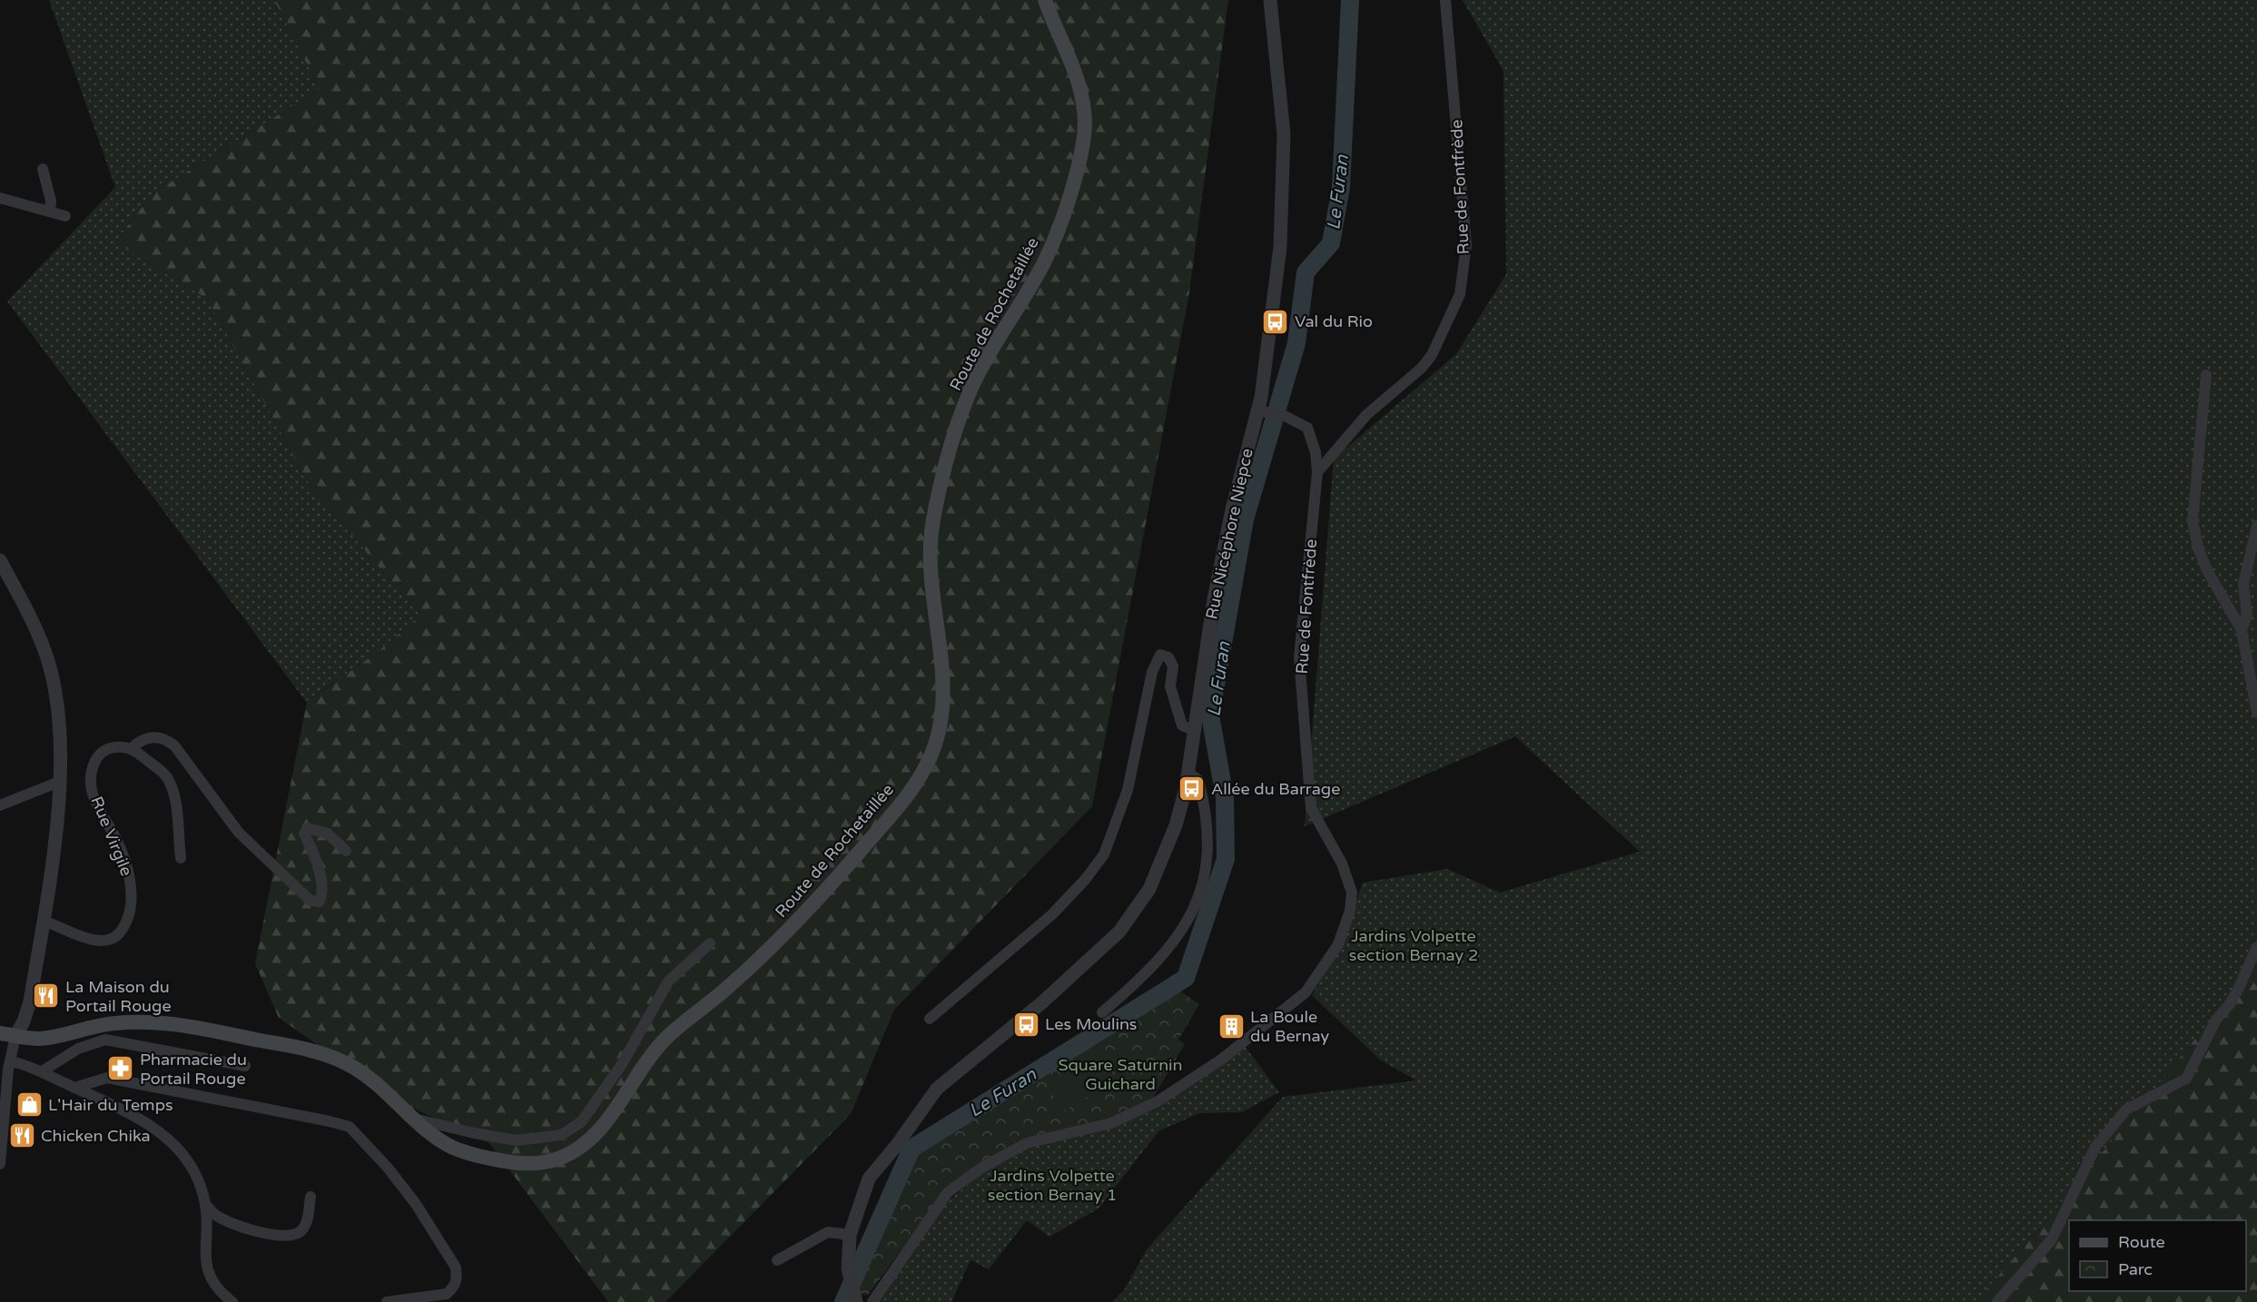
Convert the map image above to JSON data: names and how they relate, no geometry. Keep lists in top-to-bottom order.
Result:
{
  "streets": {
    "main road": ["Route de Rochetaillée"],
    "street": ["Rue de Fontfrède", "Rue Nicéphore Niepce", "Rue Virgile"]
  },
  "water": ["Le Furan"],
  "parks": ["Jardins Volpette section Bernay 2", "Square Saturnin Guichard", "Jardins Volpette section Bernay 1"],
  "places": {
    "bus stop": ["Val du Rio", "Allée du Barrage", "Les Moulins"],
    "restaurant": ["La Maison du Portail Rouge", "Chicken Chika"],
    "building": ["La Boule du Bernay"],
    "pharmacy": ["Pharmacie du Portail Rouge"],
    "shop": ["L'Hair du Temps"]
  },
  "legend": ["Route", "Parc"]
}
